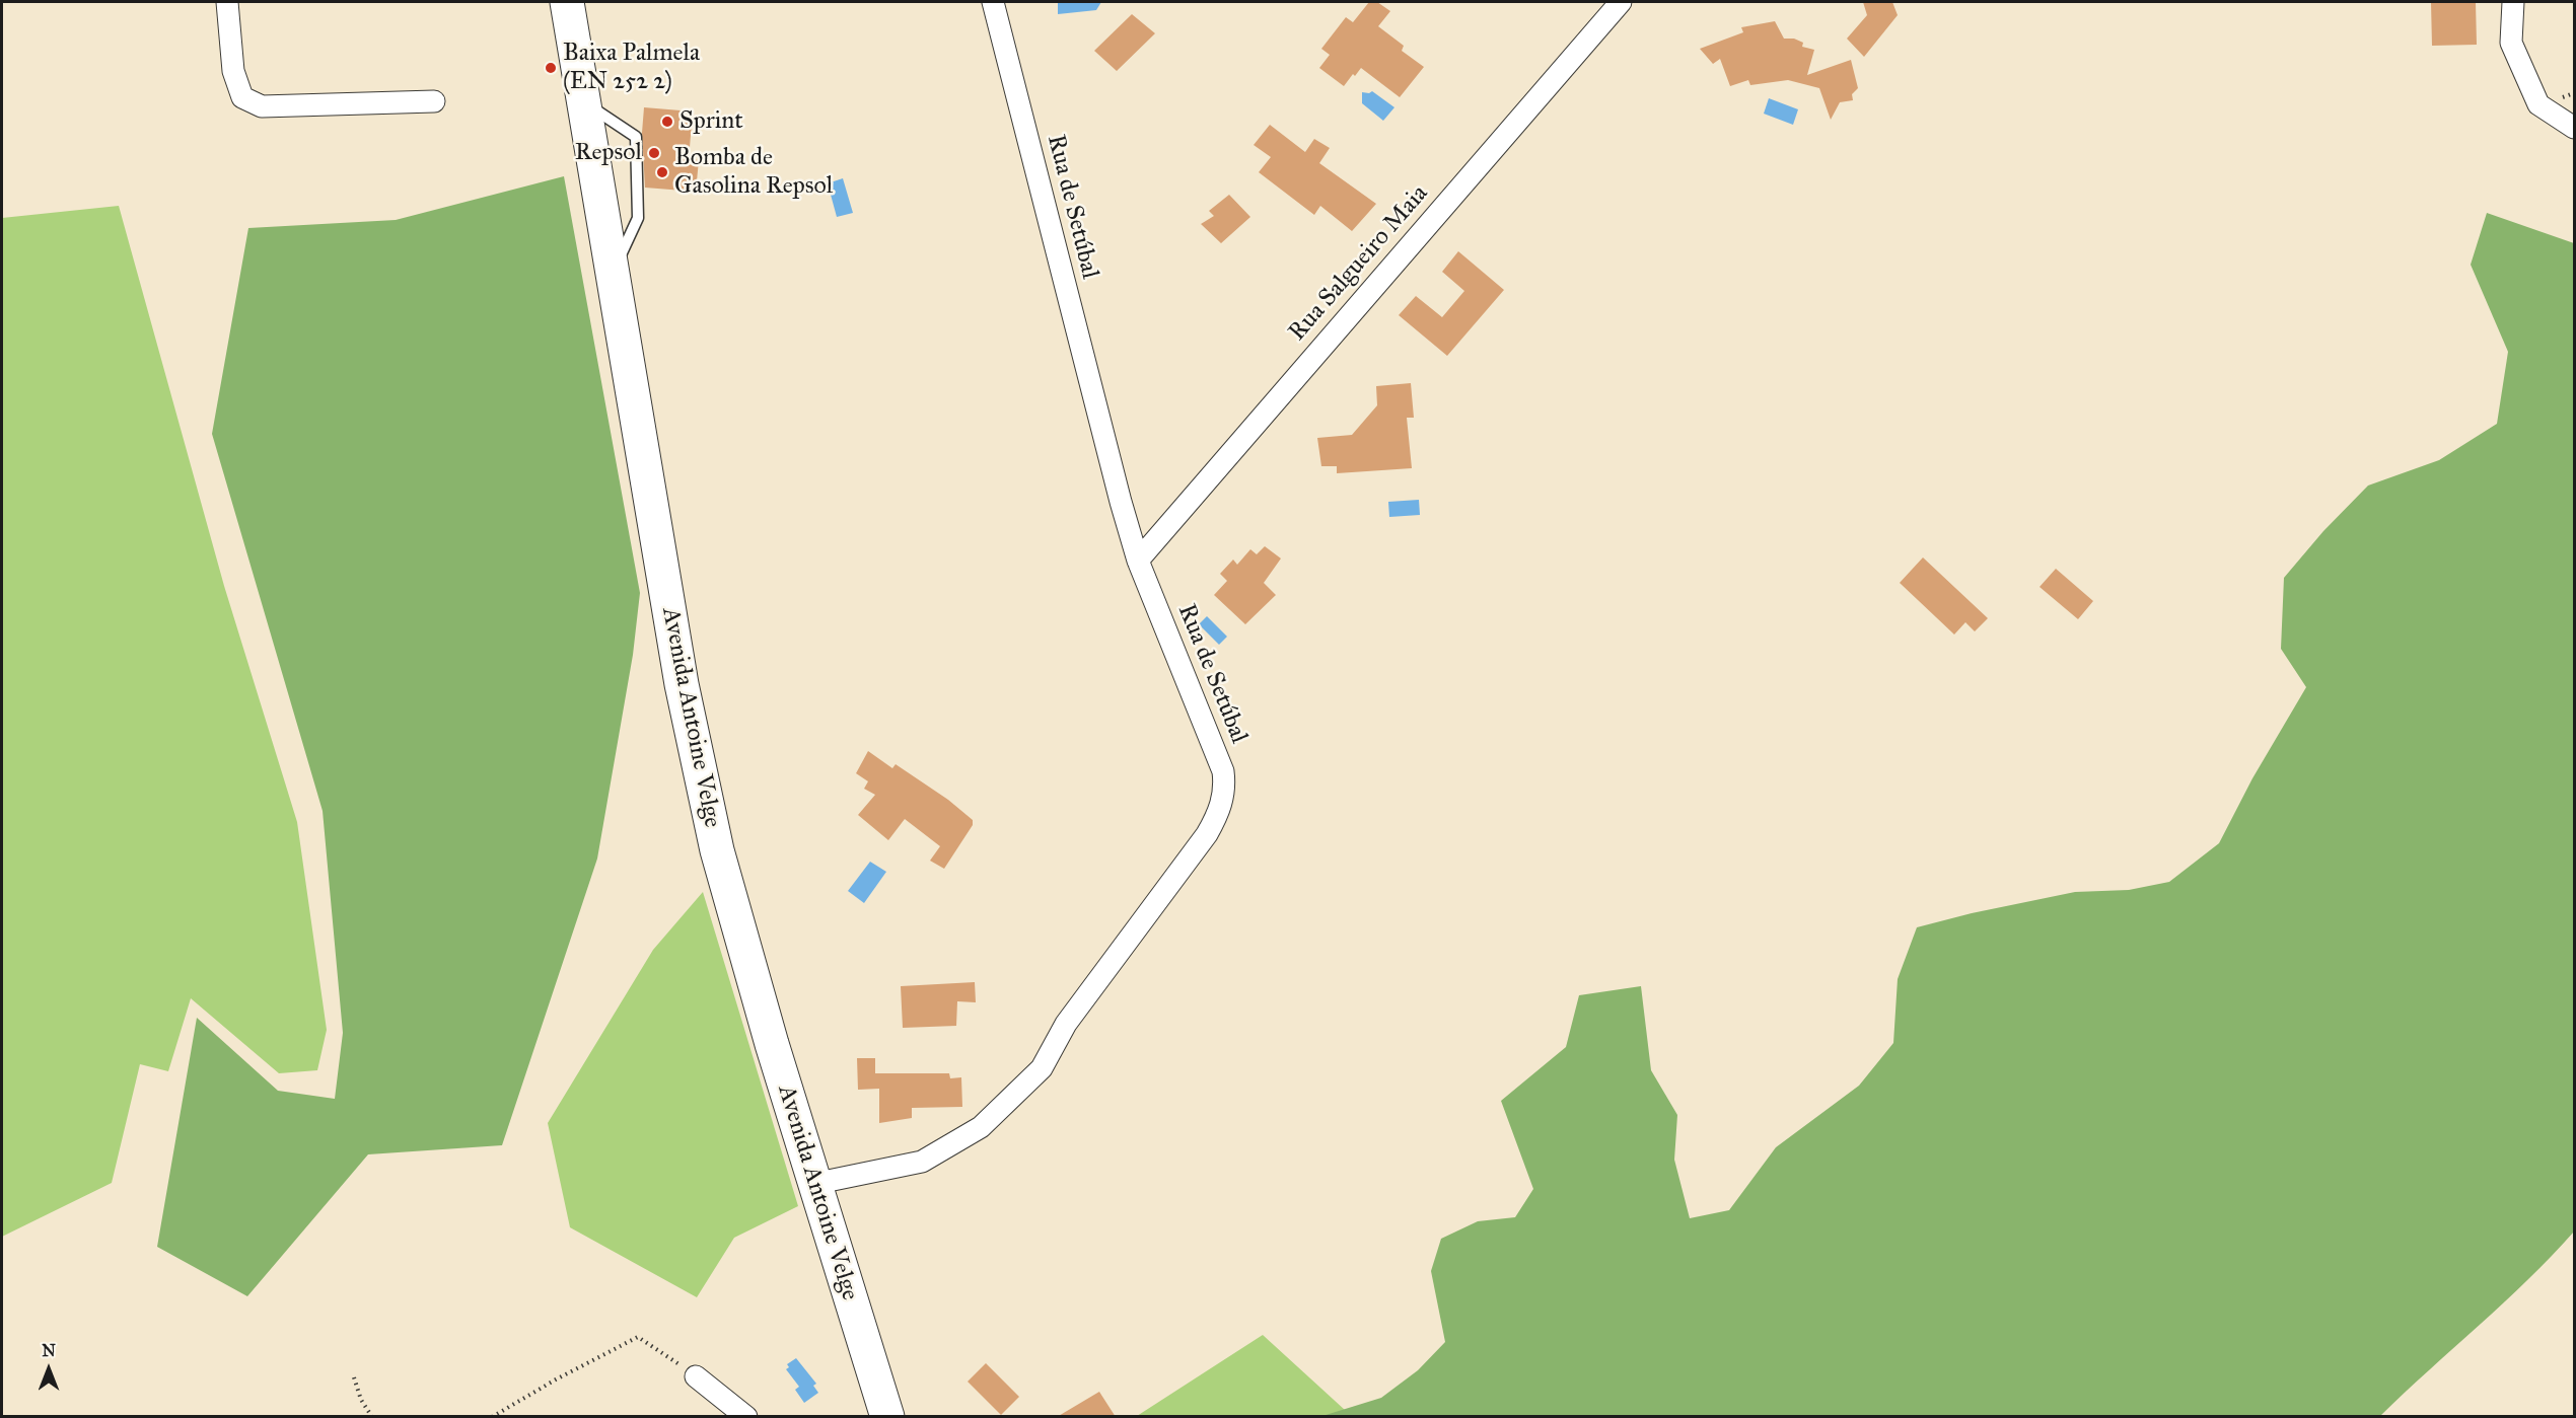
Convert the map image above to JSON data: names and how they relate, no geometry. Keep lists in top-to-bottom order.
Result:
{
  "streets": {
    "main road": ["Avenida Antoine Velge"],
    "street": ["Rua de Setúbal", "Rua Salgueiro Maia"]
  },
  "crossings": [
    ["Rua de Setúbal", "Rua Salgueiro Maia"],
    ["Rua de Setúbal", "Avenida Antoine Velge"]
  ],
  "places": [
    "Baixa Palmela (EN 252 2)",
    "Sprint",
    "Repsol",
    "Bomba de Gasolina Repsol"
  ],
  "north": "top"
}
